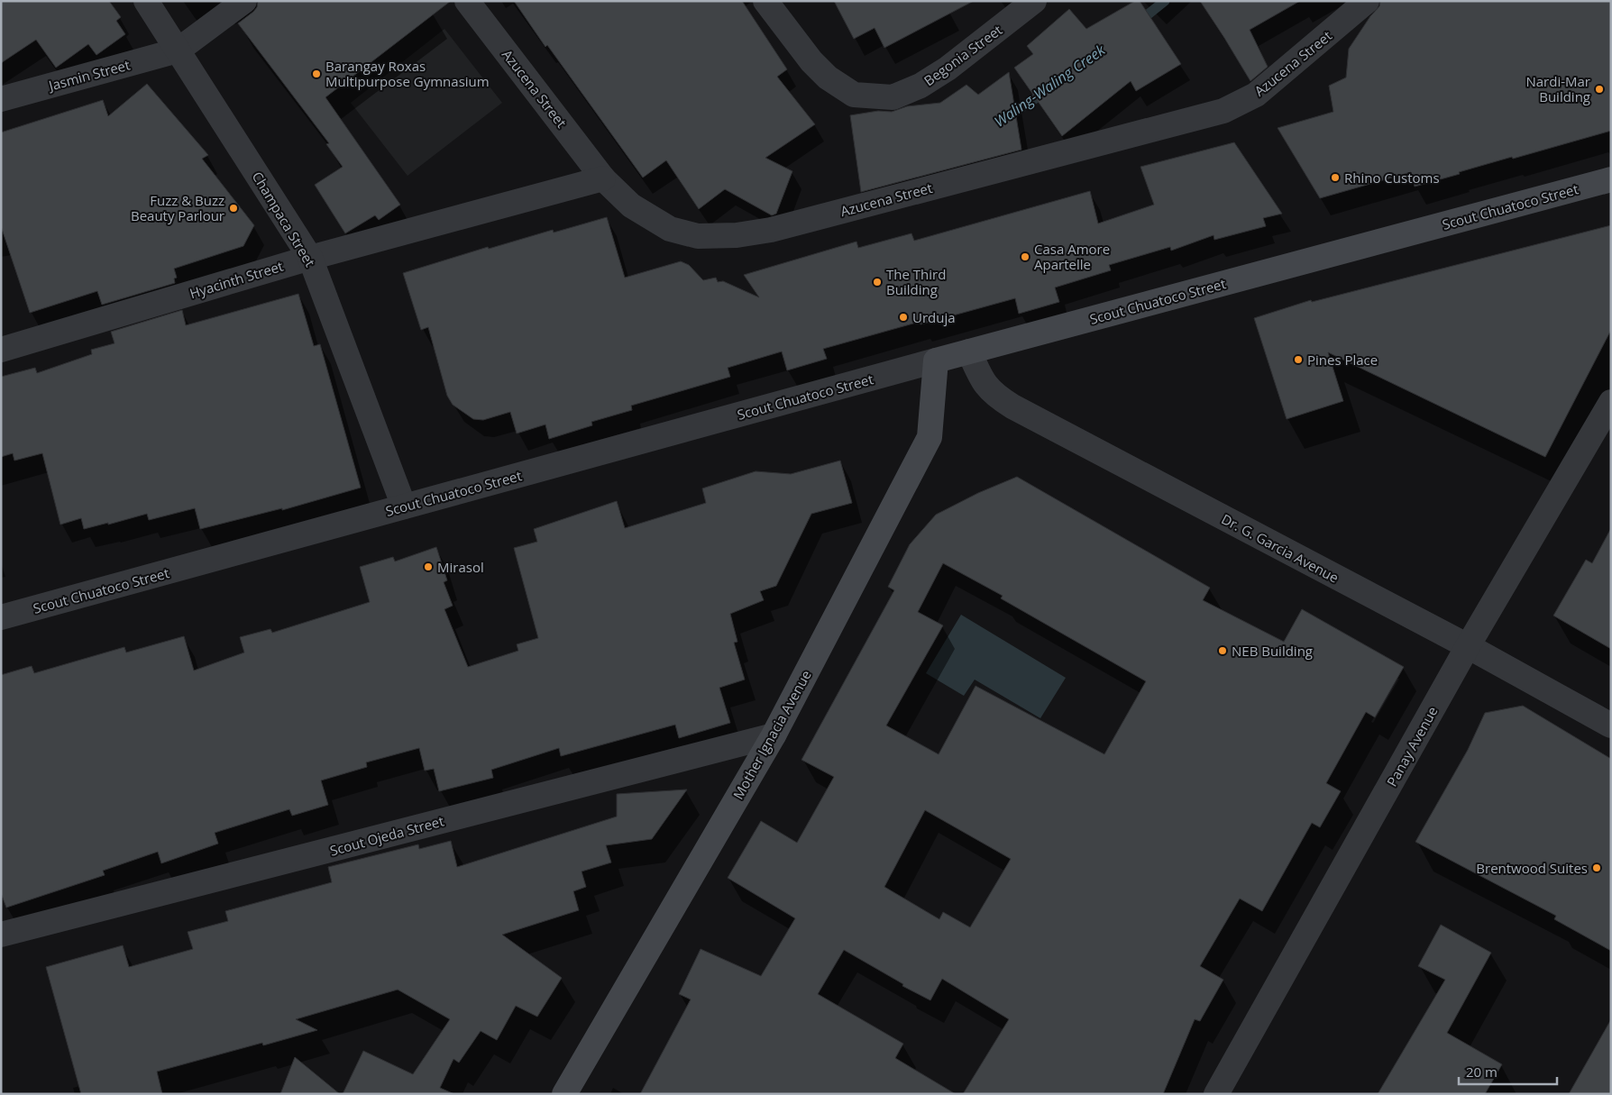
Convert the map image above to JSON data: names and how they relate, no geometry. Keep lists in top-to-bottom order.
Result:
{
  "streets": {
    "main road": ["Scout Chuatoco Street", "Mother Ignacia Avenue"],
    "street": [
      "Begonia Street",
      "Azucena Street",
      "Jasmin Street",
      "Champaca Street",
      "Hyacinth Street",
      "Dr. G. Garcia Avenue",
      "Panay Avenue",
      "Scout Ojeda Street"
    ]
  },
  "crossings": [
    ["Azucena Street", "Hyacinth Street"],
    ["Jasmin Street", "Champaca Street"],
    ["Scout Chuatoco Street", "Champaca Street"],
    ["Scout Chuatoco Street", "Dr. G. Garcia Avenue"],
    ["Scout Chuatoco Street", "Mother Ignacia Avenue"],
    ["Champaca Street", "Hyacinth Street"],
    ["Dr. G. Garcia Avenue", "Panay Avenue"],
    ["Mother Ignacia Avenue", "Scout Ojeda Street"]
  ],
  "water": ["Waling-Waling Creek"],
  "places": [
    "Barangay Roxas Multipurpose Gymnasium",
    "Nardi-Mar Building",
    "Rhino Customs",
    "Fuzz & Buzz Beauty Parlour",
    "Casa Amore Apartelle",
    "The Third Building",
    "Urduja",
    "Pines Place",
    "Mirasol",
    "NEB Building",
    "Brentwood Suites"
  ],
  "scale_bar": "20 m"
}
